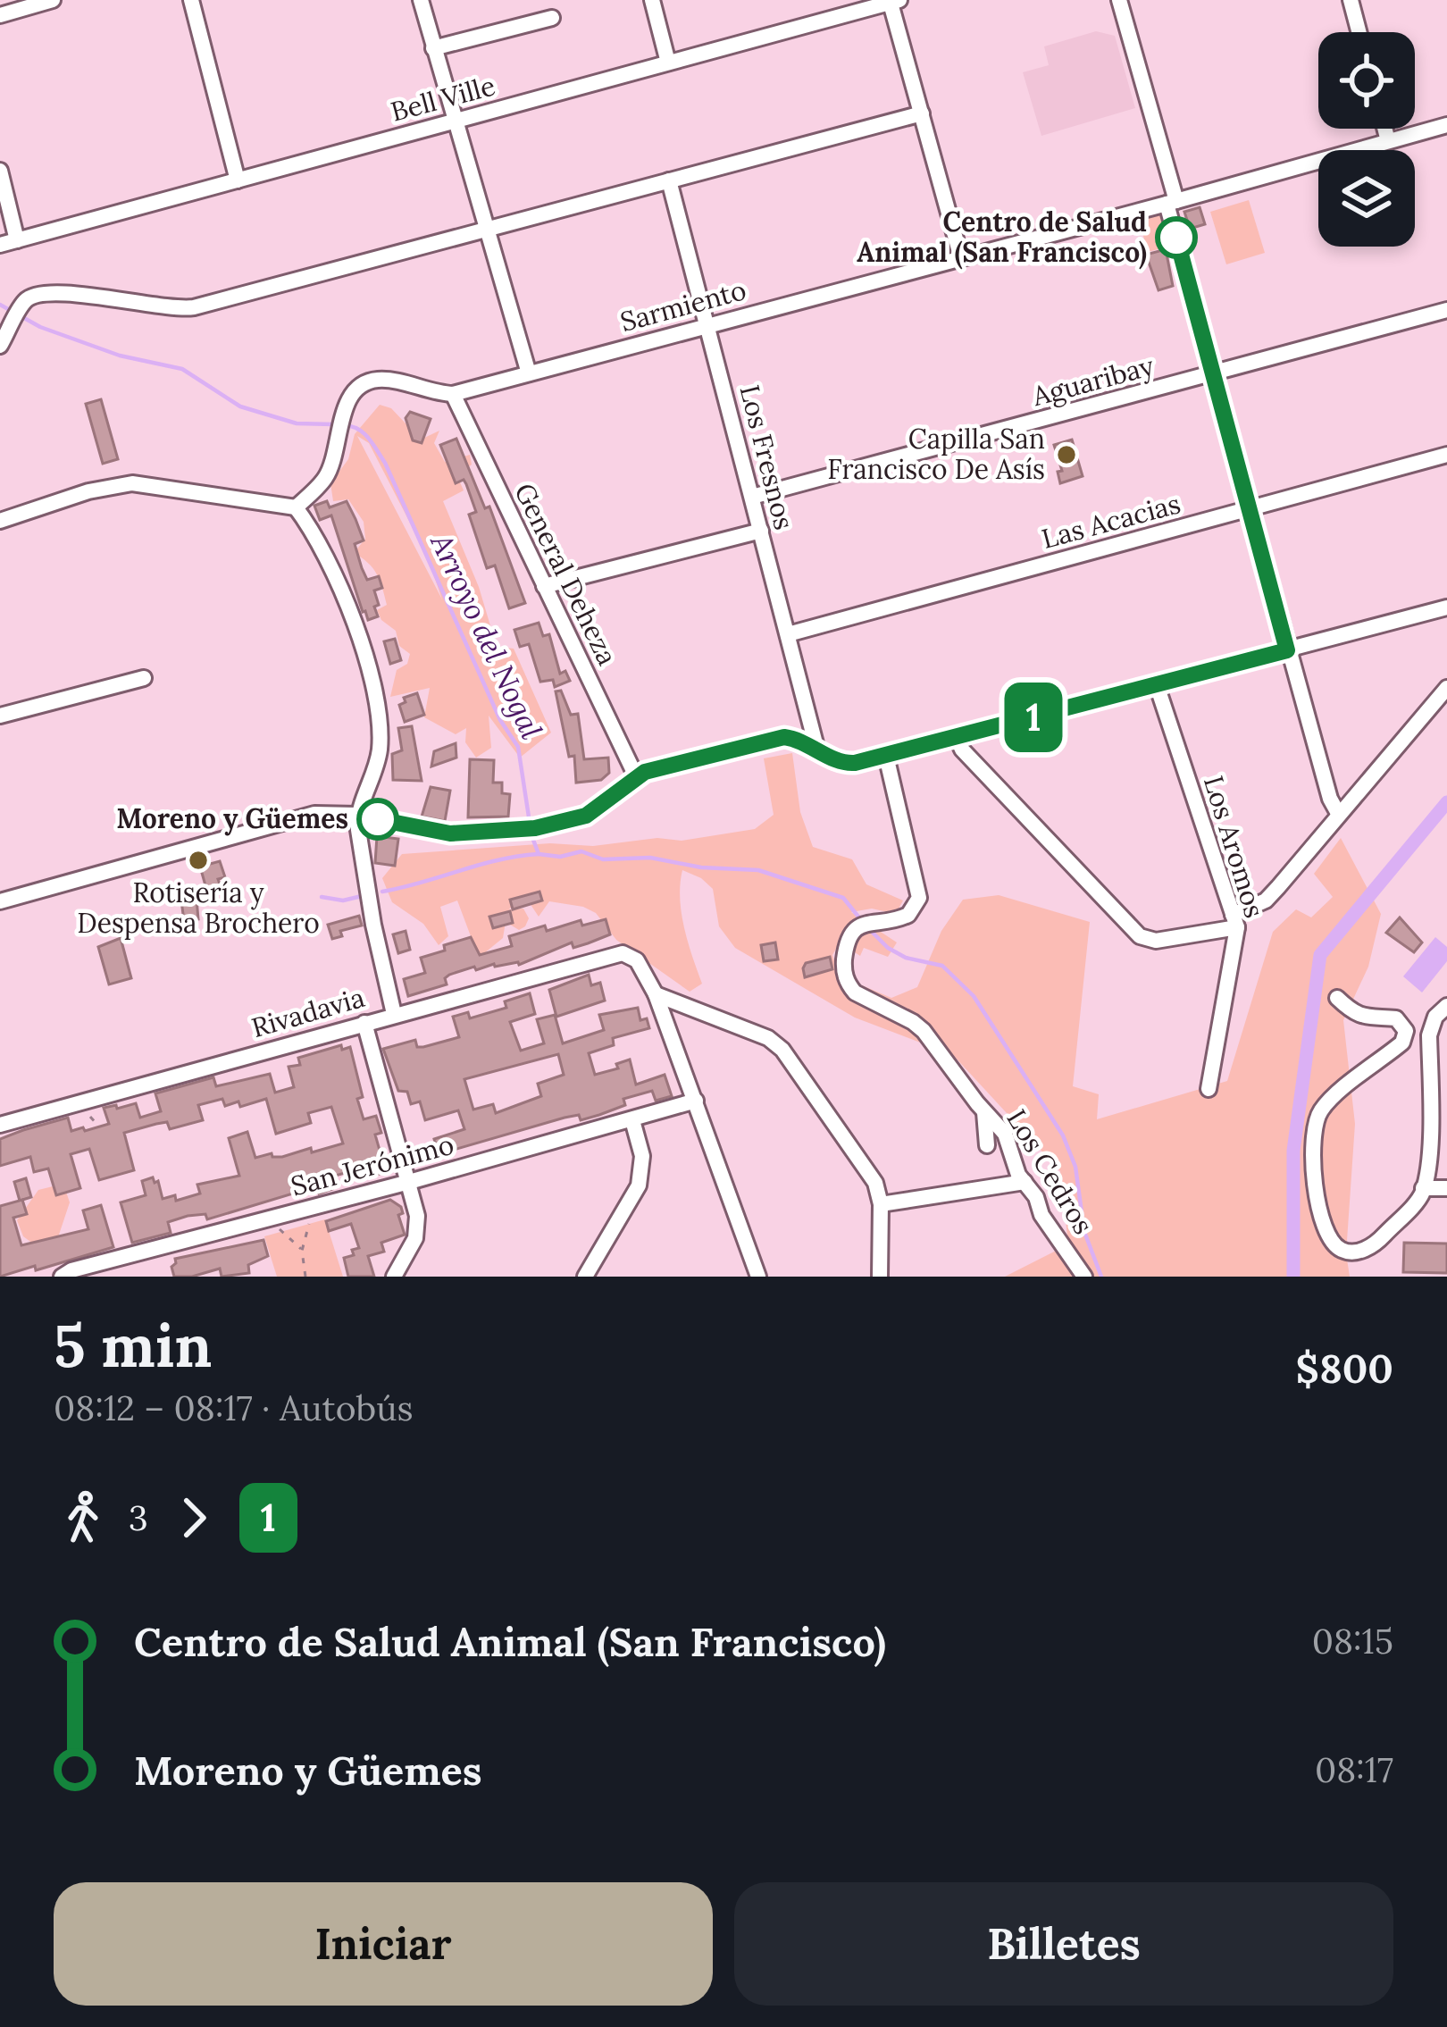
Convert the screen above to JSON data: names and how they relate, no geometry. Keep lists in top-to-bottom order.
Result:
{
  "streets": {
    "street": [
      "Bell Ville",
      "Sarmiento",
      "Aguaribay",
      "Los Fresnos",
      "Las Acacias",
      "General Deheza",
      "Los Aromos",
      "Rivadavia",
      "San Jerónimo",
      "Los Cedros"
    ]
  },
  "crossings": [
    ["Sarmiento", "Los Fresnos"],
    ["Sarmiento", "General Deheza"],
    ["Aguaribay", "Los Fresnos"],
    ["Los Fresnos", "Las Acacias"]
  ],
  "water": ["Arroyo del Nogal"],
  "places": [
    "Centro de Salud Animal (San Francisco)",
    "Capilla San Francisco De Asís",
    "Moreno y Güemes",
    "Rotisería y Despensa Brochero"
  ],
  "lines": ["bus line 1"],
  "page": {
    "on_map": "1",
    "heading": ["5 min", "08:12 – 08:17 · Autobús", "$800"],
    "legs": ["3", "1"],
    "list": [
      {
        "name": "Centro de Salud Animal (San Francisco)",
        "value": "08:15"
      },
      {
        "name": "Moreno y Güemes",
        "value": "08:17"
      }
    ],
    "buttons": ["Iniciar", "Billetes"]
  }
}
